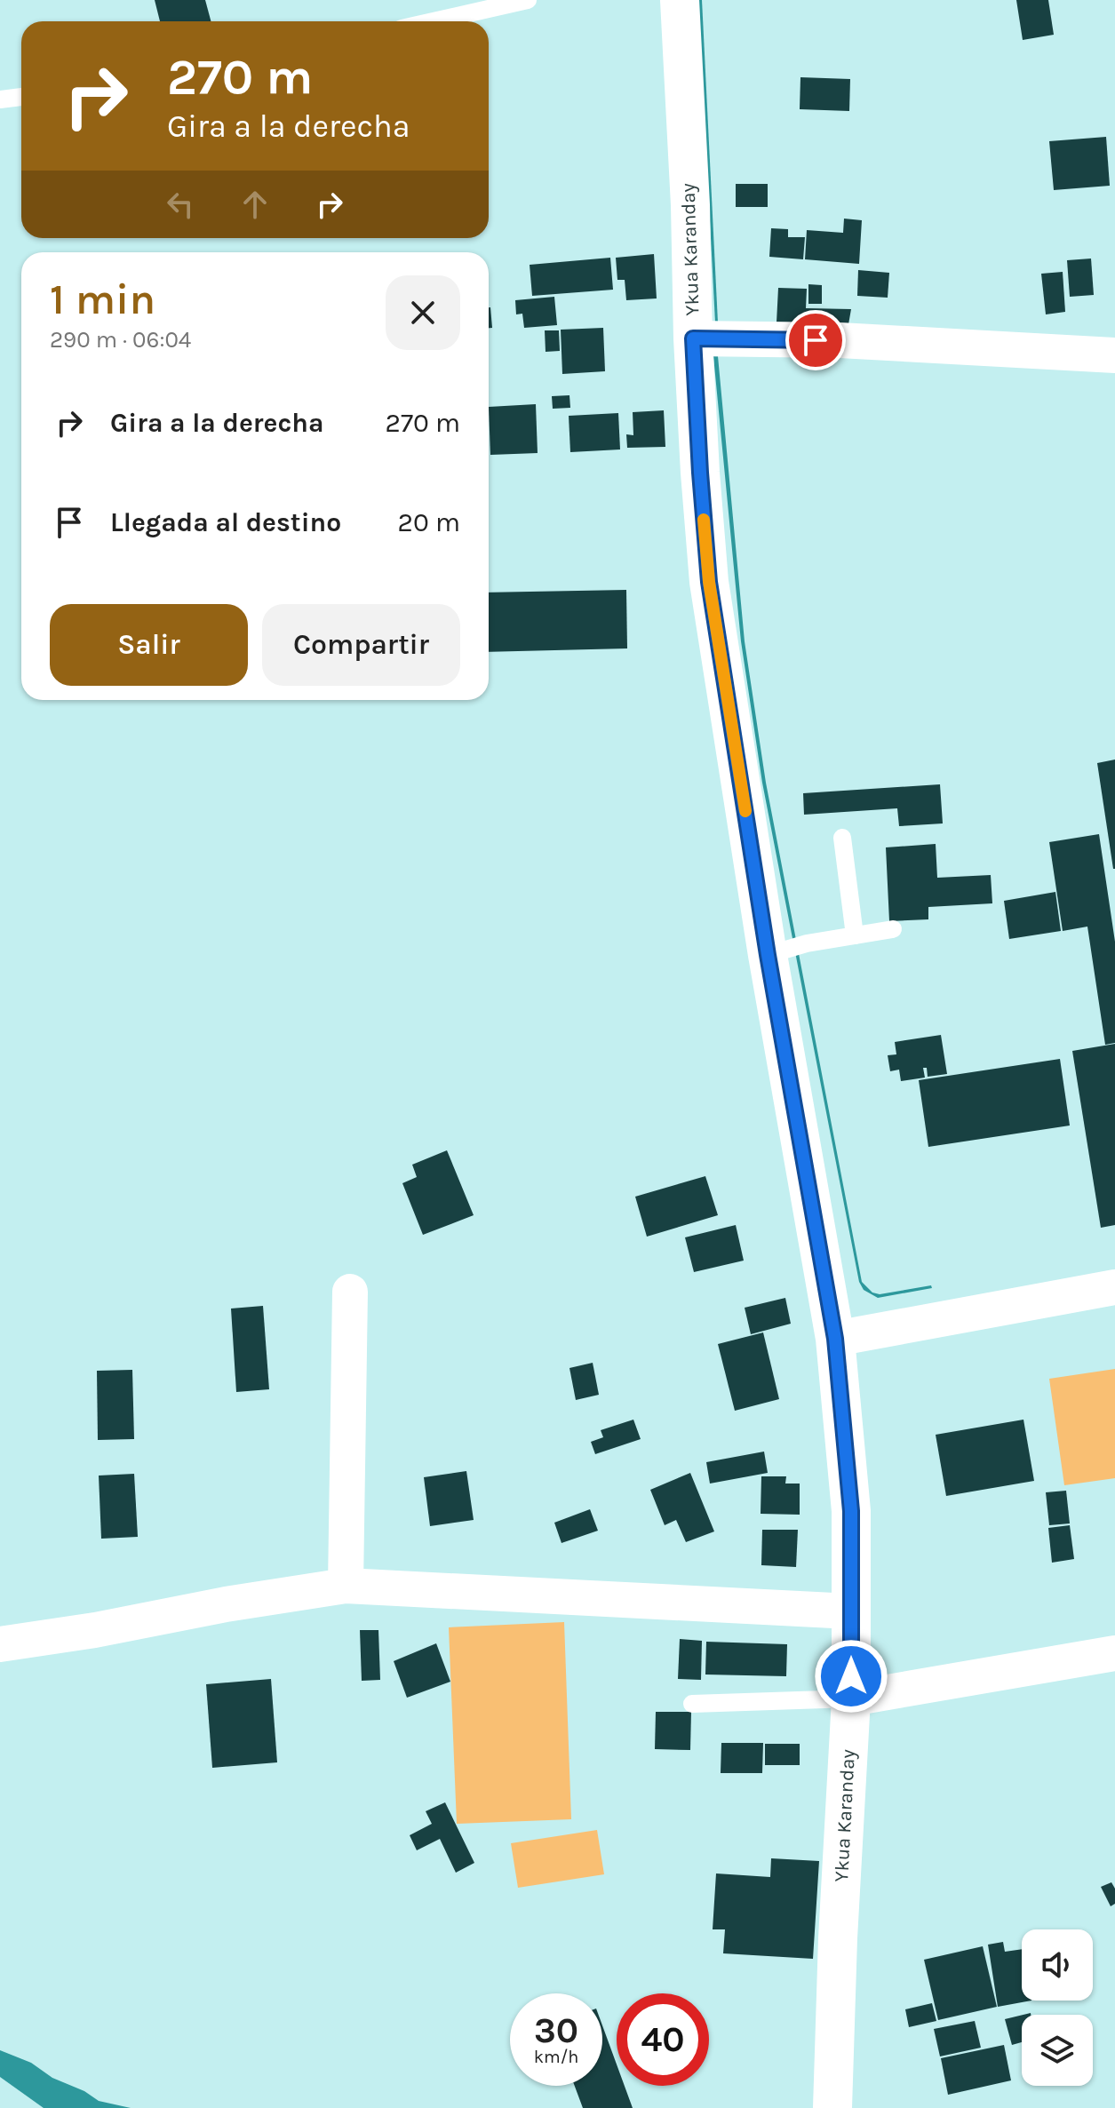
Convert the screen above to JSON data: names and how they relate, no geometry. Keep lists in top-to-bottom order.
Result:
{
  "streets": {
    "street": ["Ykua Karanday"]
  },
  "page": {
    "turn": ["270 m", "Gira a la derecha"],
    "heading": ["1 min", "290 m · 06:04"],
    "list": [
      {
        "name": "Gira a la derecha",
        "value": "270 m"
      },
      {
        "name": "Llegada al destino",
        "value": "20 m"
      }
    ],
    "buttons": ["Salir", "Compartir"],
    "speed": "30 km/h",
    "limit": "40"
  }
}
